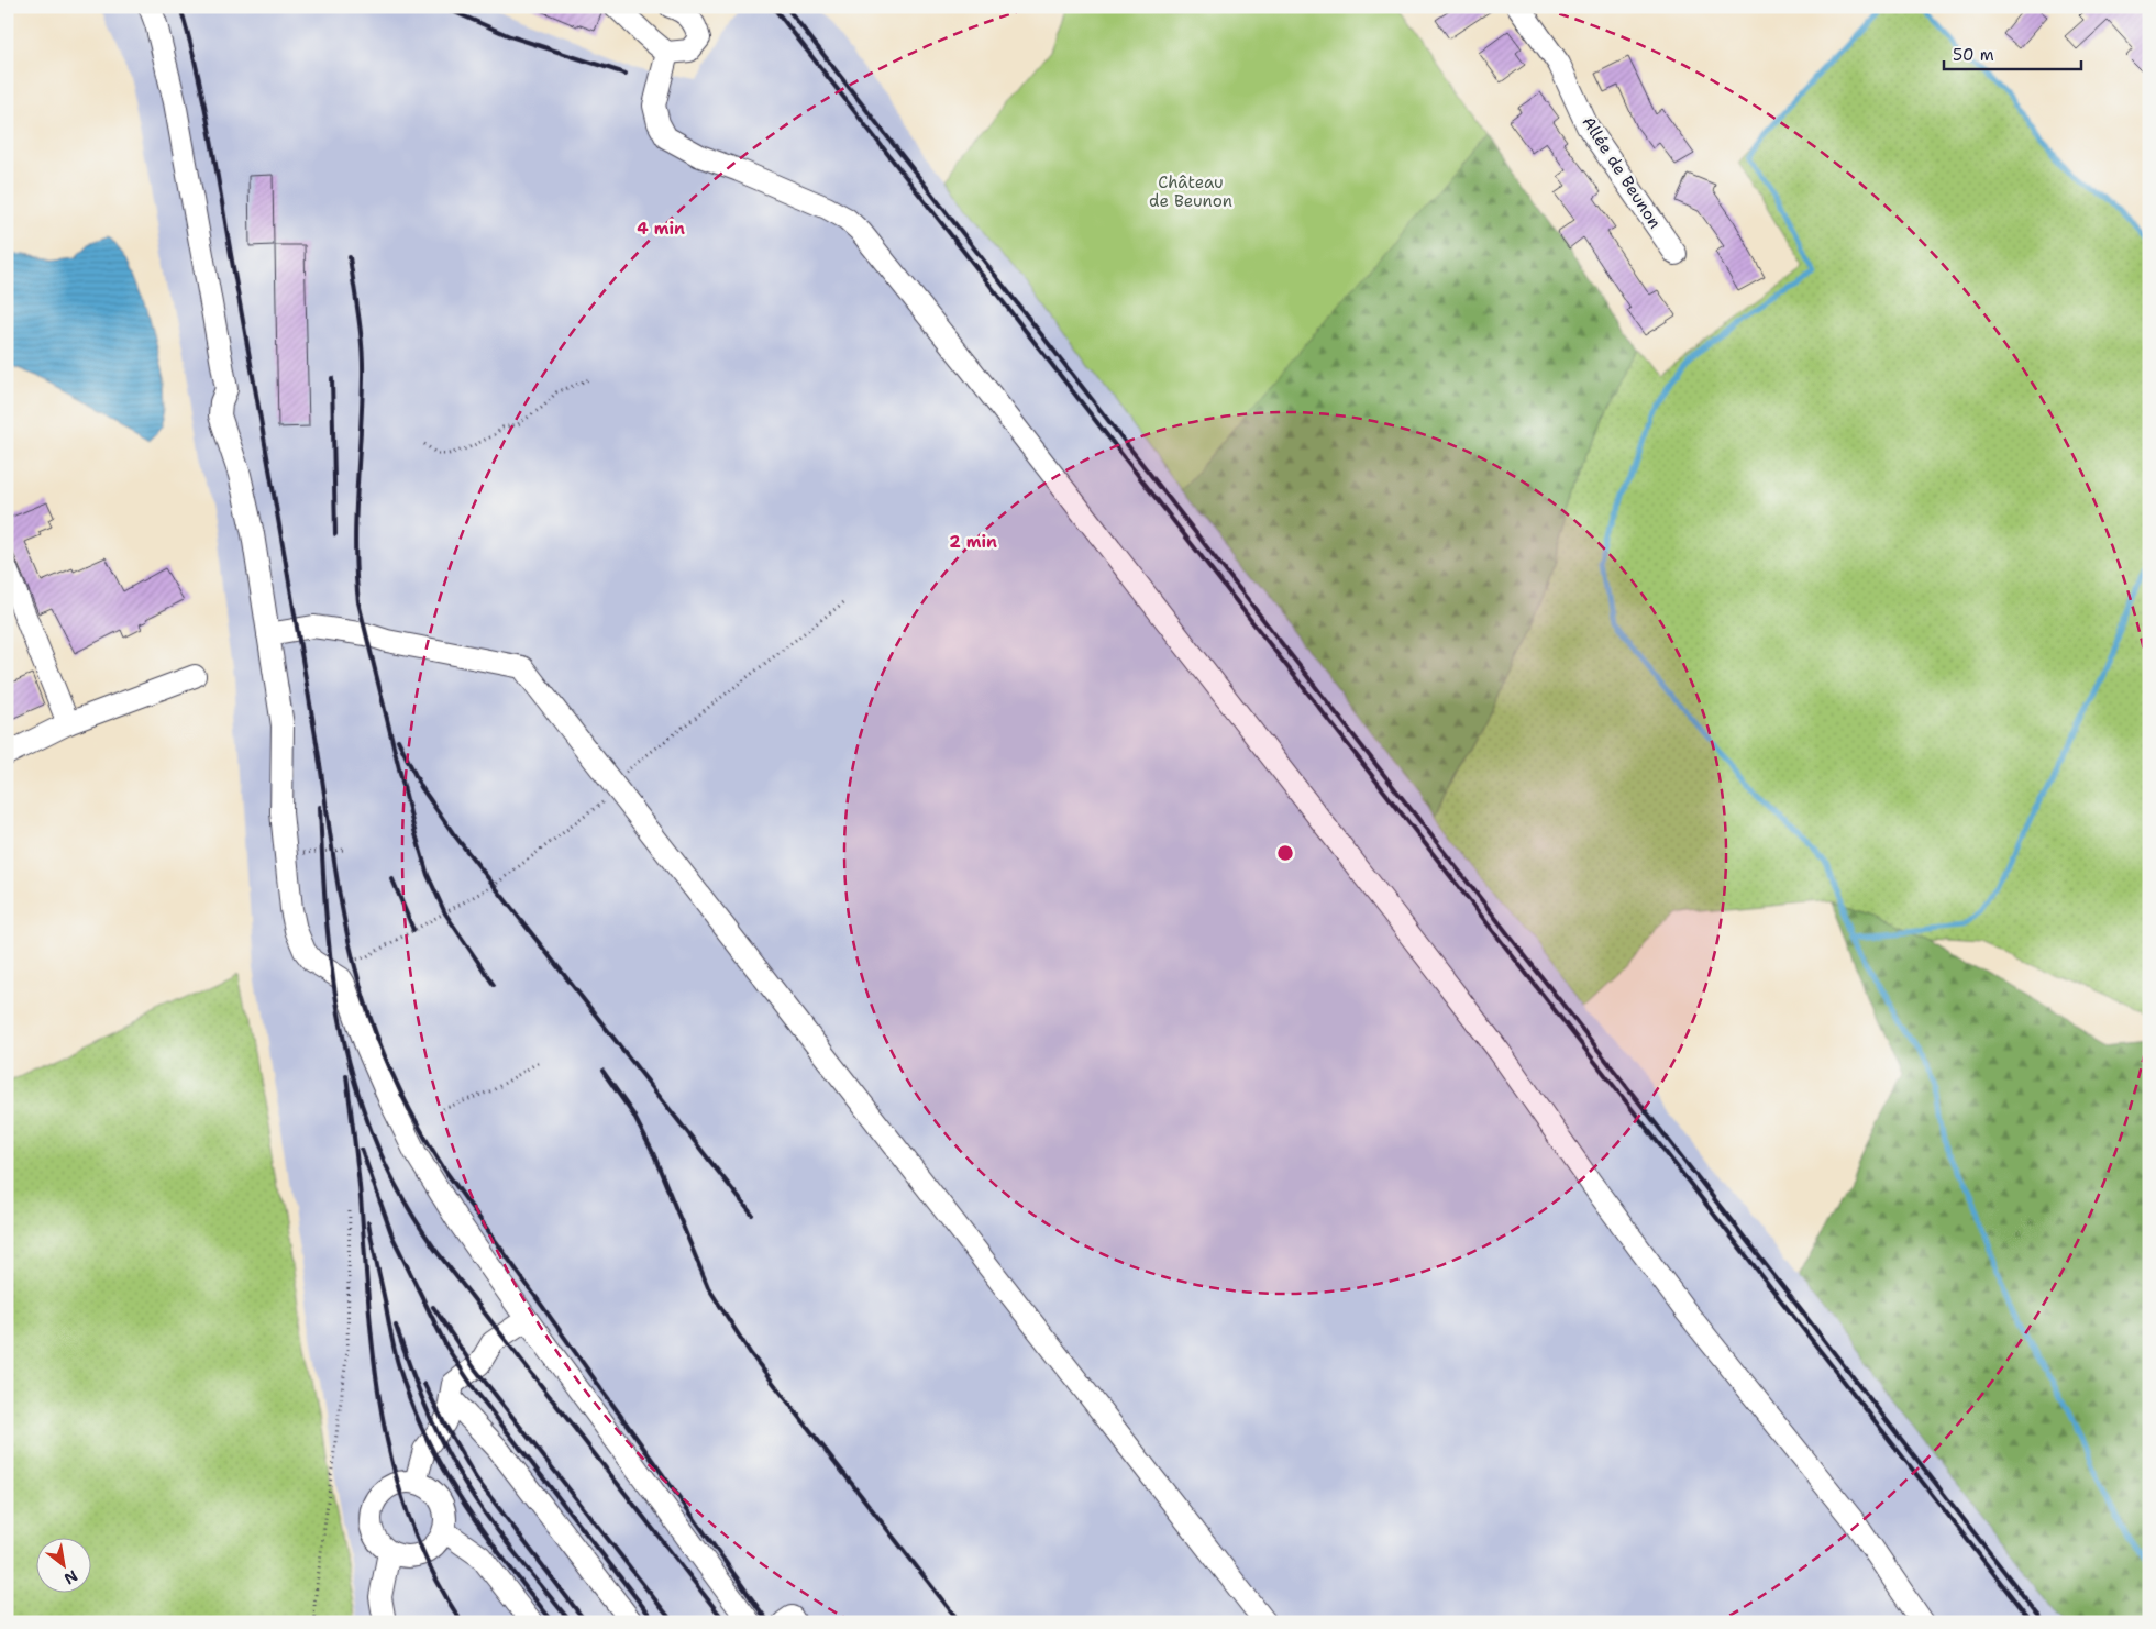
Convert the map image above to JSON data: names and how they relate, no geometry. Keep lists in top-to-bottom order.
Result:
{
  "streets": {
    "street": ["Allée de Beunon"]
  },
  "parks": ["Château de Beunon"],
  "scale_bar": "50 m",
  "north": "bottom right",
  "rings": ["4 min", "2 min"]
}
